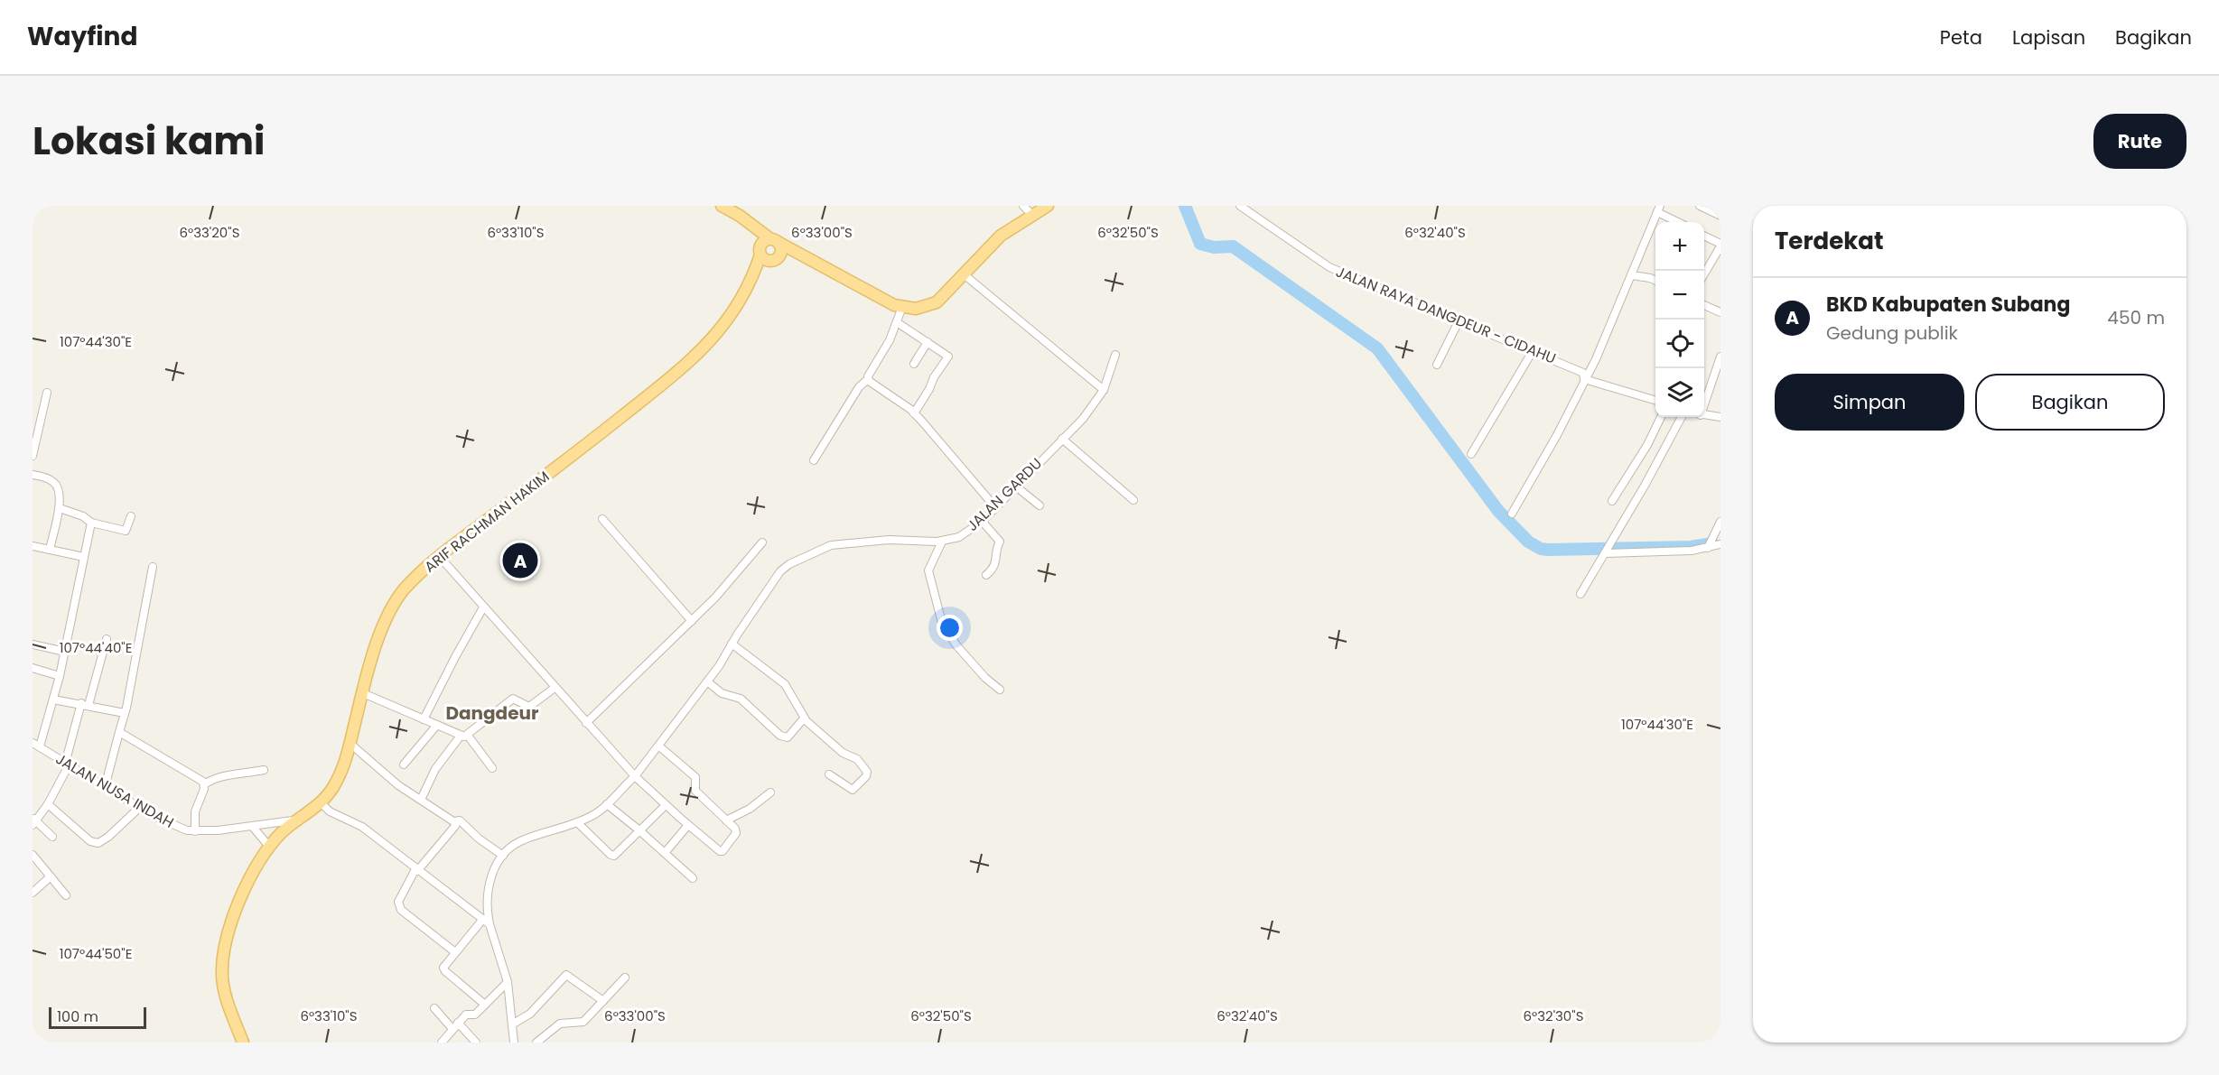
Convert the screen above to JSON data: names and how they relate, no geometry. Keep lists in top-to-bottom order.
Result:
{
  "streets": {
    "main road": ["ARIF RACHMAN HAKIM"],
    "street": ["JALAN RAYA DANGDEUR - CIDAHU", "JALAN GARDU", "JALAN NUSA INDAH"]
  },
  "crossings": [
    ["ARIF RACHMAN HAKIM", "JALAN NUSA INDAH"]
  ],
  "districts": ["Dangdeur"],
  "scale_bar": "100 m",
  "page": {
    "header": "Wayfind",
    "nav": ["Peta", "Lapisan", "Bagikan"],
    "title": "Lokasi kami",
    "buttons": [
      "Rute",
      ["Simpan", "Bagikan"]
    ],
    "heading": "Terdekat",
    "map_buttons": ["+", "−"],
    "list": [
      {
        "mark": "A",
        "name": "BKD Kabupaten Subang",
        "note": "Gedung publik",
        "value": "450 m"
      }
    ],
    "pins": "A",
    "scale": "100 m"
  },
  "coordinates": [
    "6°33'20\"S",
    "6°33'10\"S",
    "6°33'00\"S",
    "6°32'50\"S",
    "6°32'40\"S",
    "107°44'30\"E",
    "107°44'40\"E",
    "107°44'50\"E",
    "6°32'30\"S"
  ]
}
